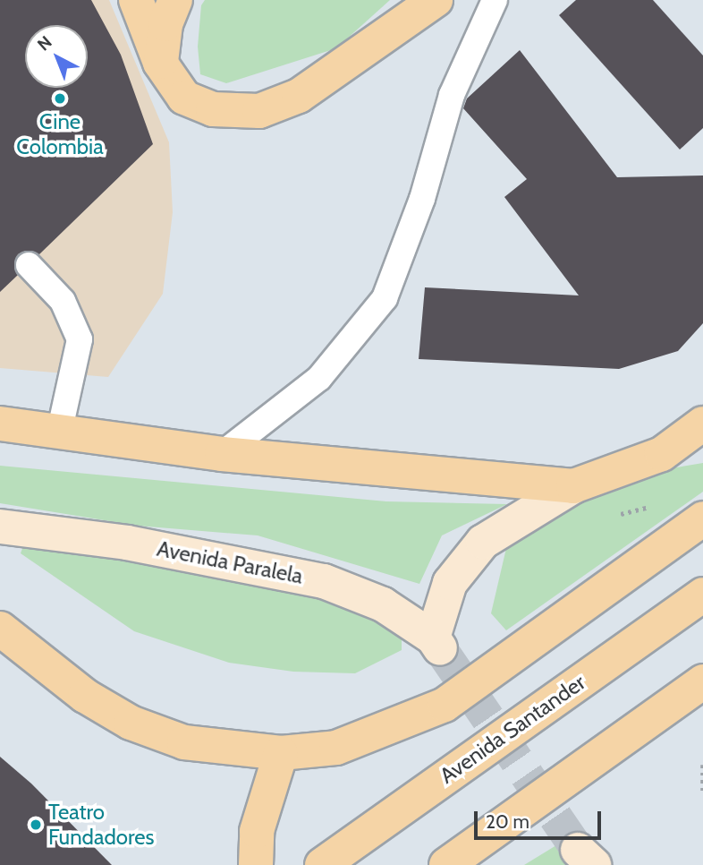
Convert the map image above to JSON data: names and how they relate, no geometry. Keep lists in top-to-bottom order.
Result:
{
  "streets": {
    "main road": ["Avenida Paralela", "Avenida Santander"]
  },
  "places": ["Cine Colombia", "Teatro Fundadores"],
  "scale_bar": "20 m",
  "north": "top left"
}
